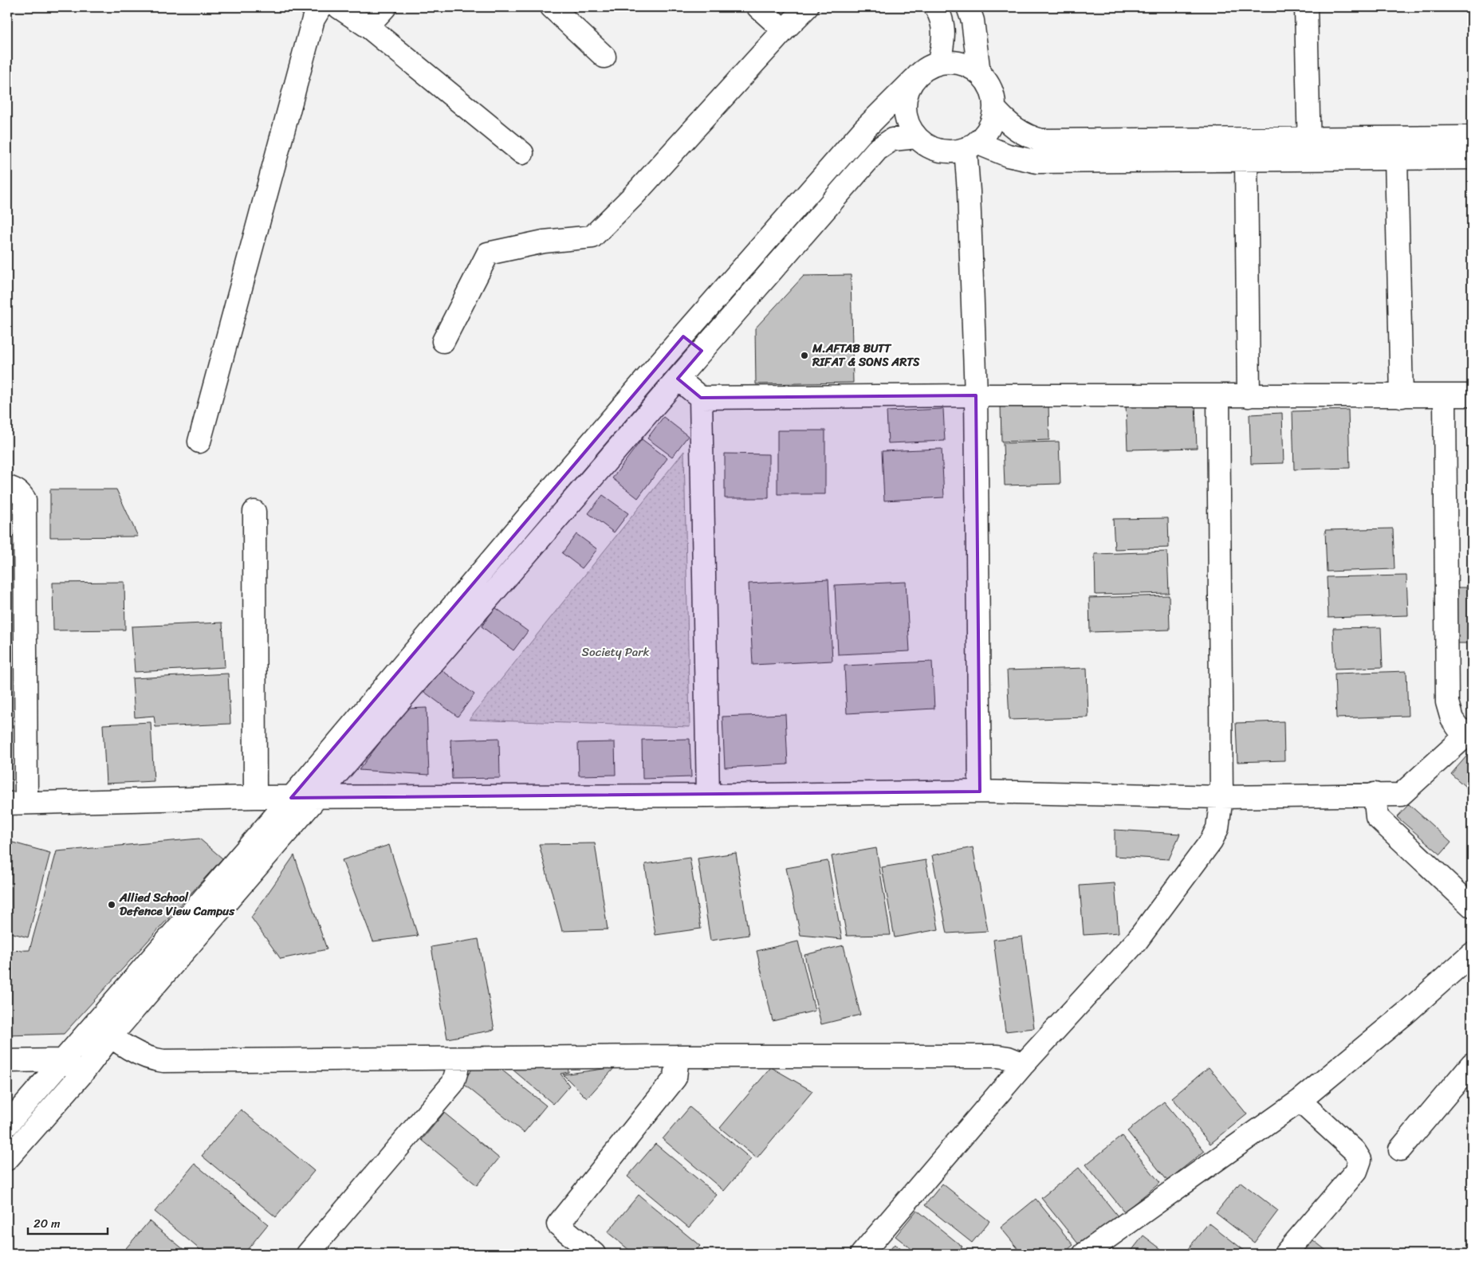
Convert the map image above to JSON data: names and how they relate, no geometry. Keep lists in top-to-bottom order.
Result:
{
  "parks": ["Society Park"],
  "places": ["M.AFTAB BUTT RIFAT & SONS ARTS", "Allied School Defence View Campus"],
  "scale_bar": "20 m"
}
